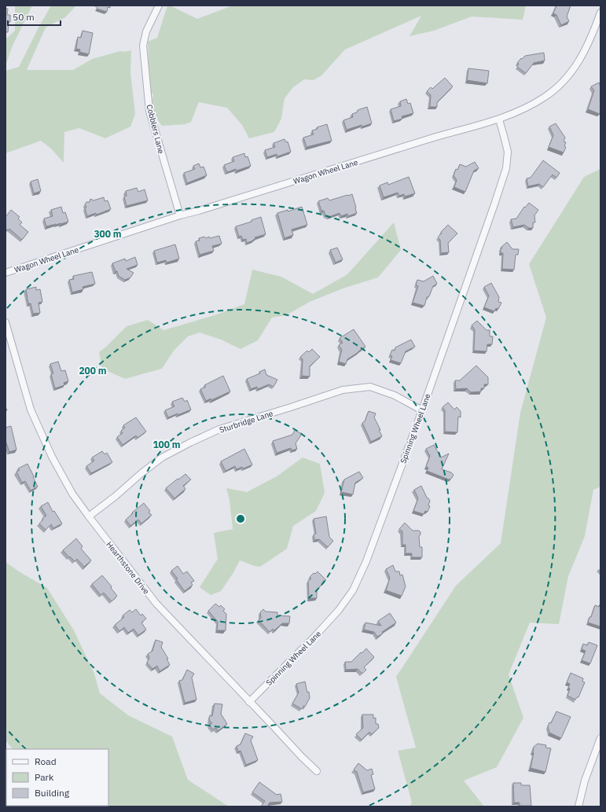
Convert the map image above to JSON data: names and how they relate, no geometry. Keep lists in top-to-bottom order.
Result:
{
  "streets": {
    "street": [
      "Cobblers Lane",
      "Wagon Wheel Lane",
      "Sturbridge Lane",
      "Spinning Wheel Lane",
      "Hearthstone Drive"
    ]
  },
  "crossings": [
    ["Cobblers Lane", "Wagon Wheel Lane"],
    ["Wagon Wheel Lane", "Spinning Wheel Lane"],
    ["Sturbridge Lane", "Spinning Wheel Lane"],
    ["Sturbridge Lane", "Hearthstone Drive"],
    ["Spinning Wheel Lane", "Hearthstone Drive"]
  ],
  "legend": ["Road", "Park", "Building"],
  "scale_bar": "50 m",
  "rings": ["300 m", "200 m", "100 m"]
}
